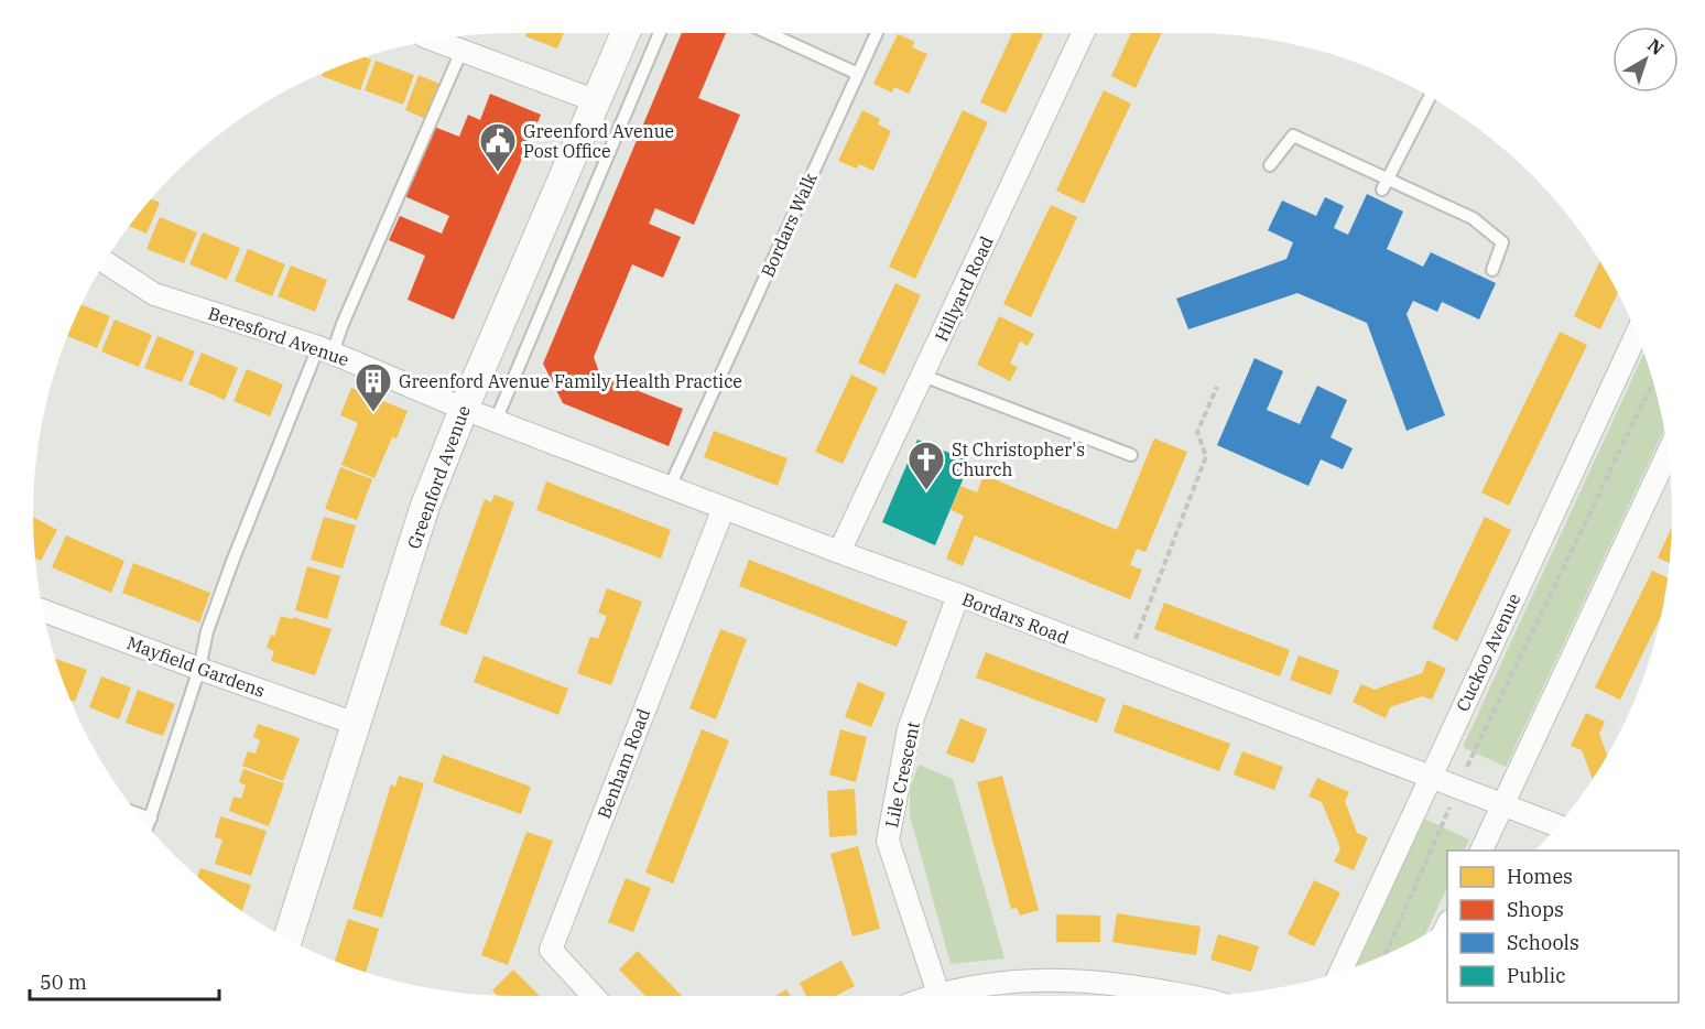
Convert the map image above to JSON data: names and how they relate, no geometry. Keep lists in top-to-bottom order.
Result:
{
  "streets": {
    "street": [
      "Hillyard Road",
      "Beresford Avenue",
      "Greenford Avenue",
      "Bordars Road",
      "Cuckoo Avenue",
      "Mayfield Gardens",
      "Benham Road",
      "Lile Crescent"
    ],
    "lane": ["Bordars Walk"]
  },
  "crossings": [
    ["Bordars Walk", "Bordars Road"],
    ["Hillyard Road", "Bordars Road"],
    ["Beresford Avenue", "Greenford Avenue"],
    ["Beresford Avenue", "Bordars Road"],
    ["Greenford Avenue", "Bordars Road"],
    ["Greenford Avenue", "Mayfield Gardens"],
    ["Bordars Road", "Cuckoo Avenue"],
    ["Bordars Road", "Benham Road"],
    ["Bordars Road", "Lile Crescent"]
  ],
  "places": {
    "public building": ["Greenford Avenue Post Office"],
    "building": ["Greenford Avenue Family Health Practice"],
    "church": ["St Christopher's Church"]
  },
  "legend": [
    "Homes",
    "Shops",
    "Schools",
    "Public"
  ],
  "scale_bar": "50 m",
  "north": "top right"
}
